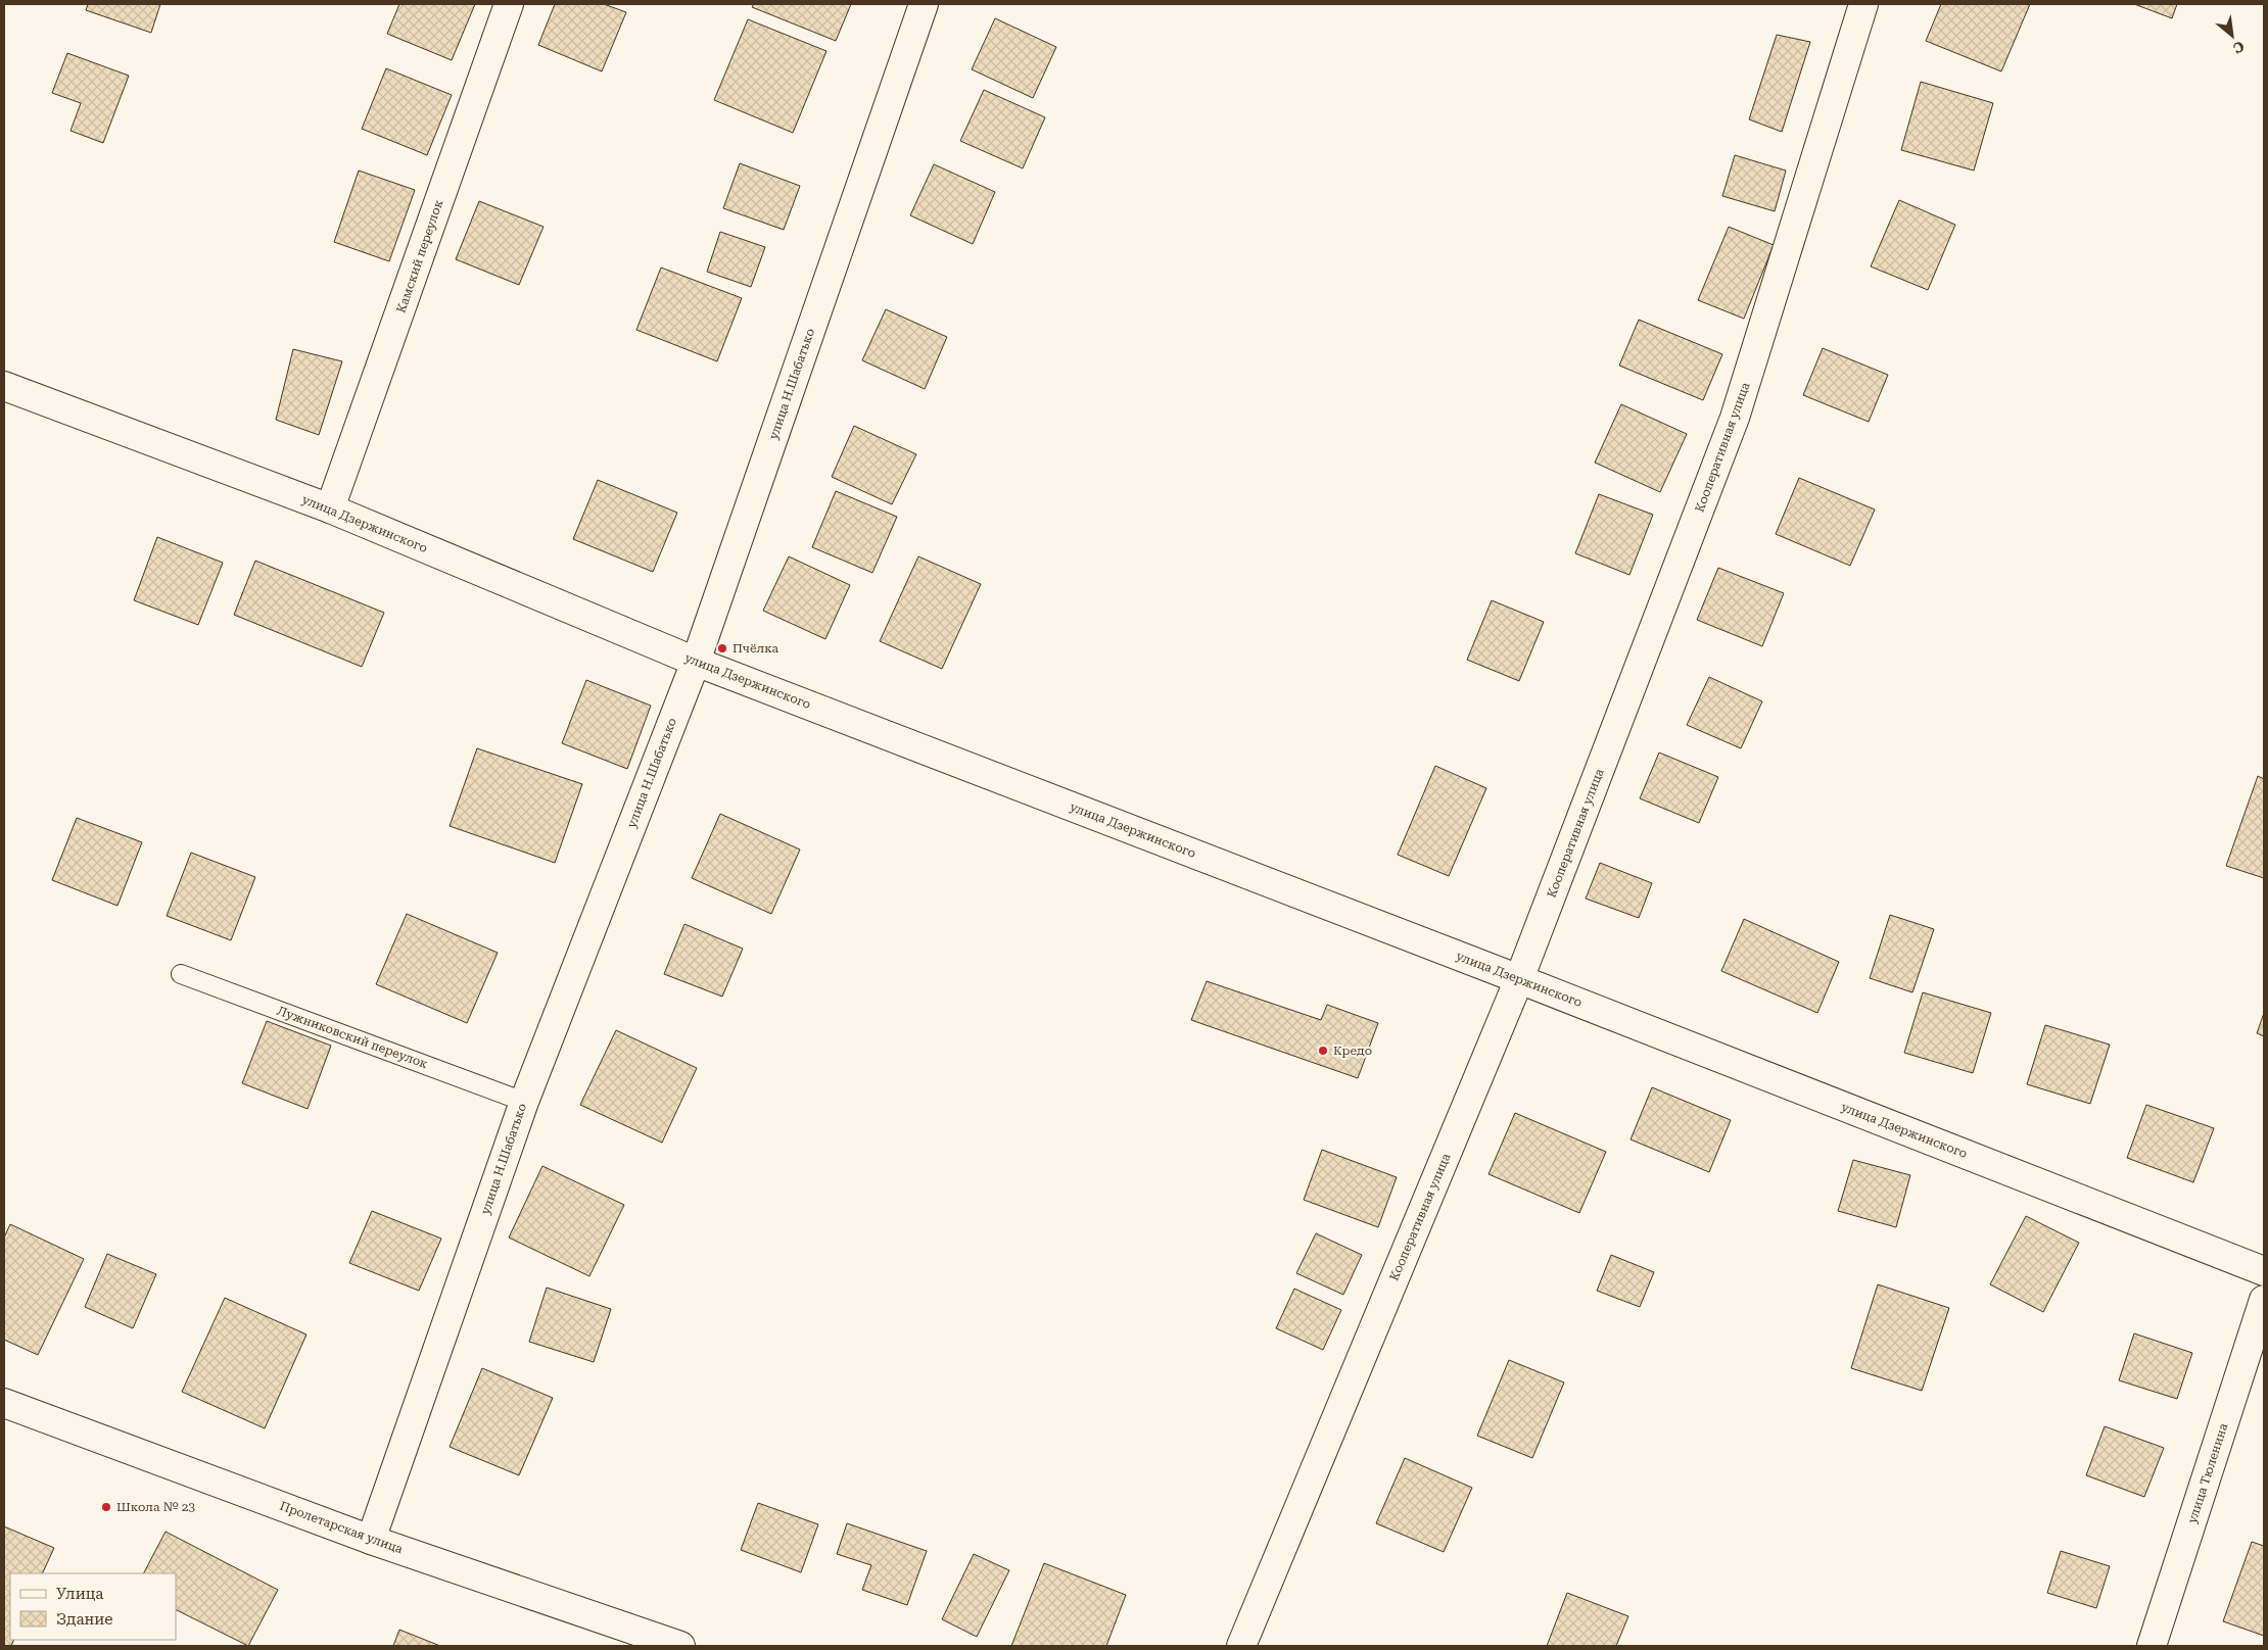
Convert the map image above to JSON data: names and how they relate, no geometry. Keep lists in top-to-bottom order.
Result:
{
  "streets": {
    "street": [
      "Камский переулок",
      "улица Н.Шабатько",
      "Кооперативная улица",
      "улица Дзержинского",
      "улица Тюленина",
      "Пролетарская улица"
    ],
    "lane": ["Лужниковский переулок"]
  },
  "crossings": [
    ["Камский переулок", "улица Дзержинского"],
    ["улица Н.Шабатько", "улица Дзержинского"],
    ["улица Н.Шабатько", "Лужниковский переулок"],
    ["улица Н.Шабатько", "Пролетарская улица"],
    ["Кооперативная улица", "улица Дзержинского"]
  ],
  "places": ["Пчёлка", "Кредо", "Школа № 23"],
  "legend": ["Улица", "Здание"],
  "north": "bottom right"
}
